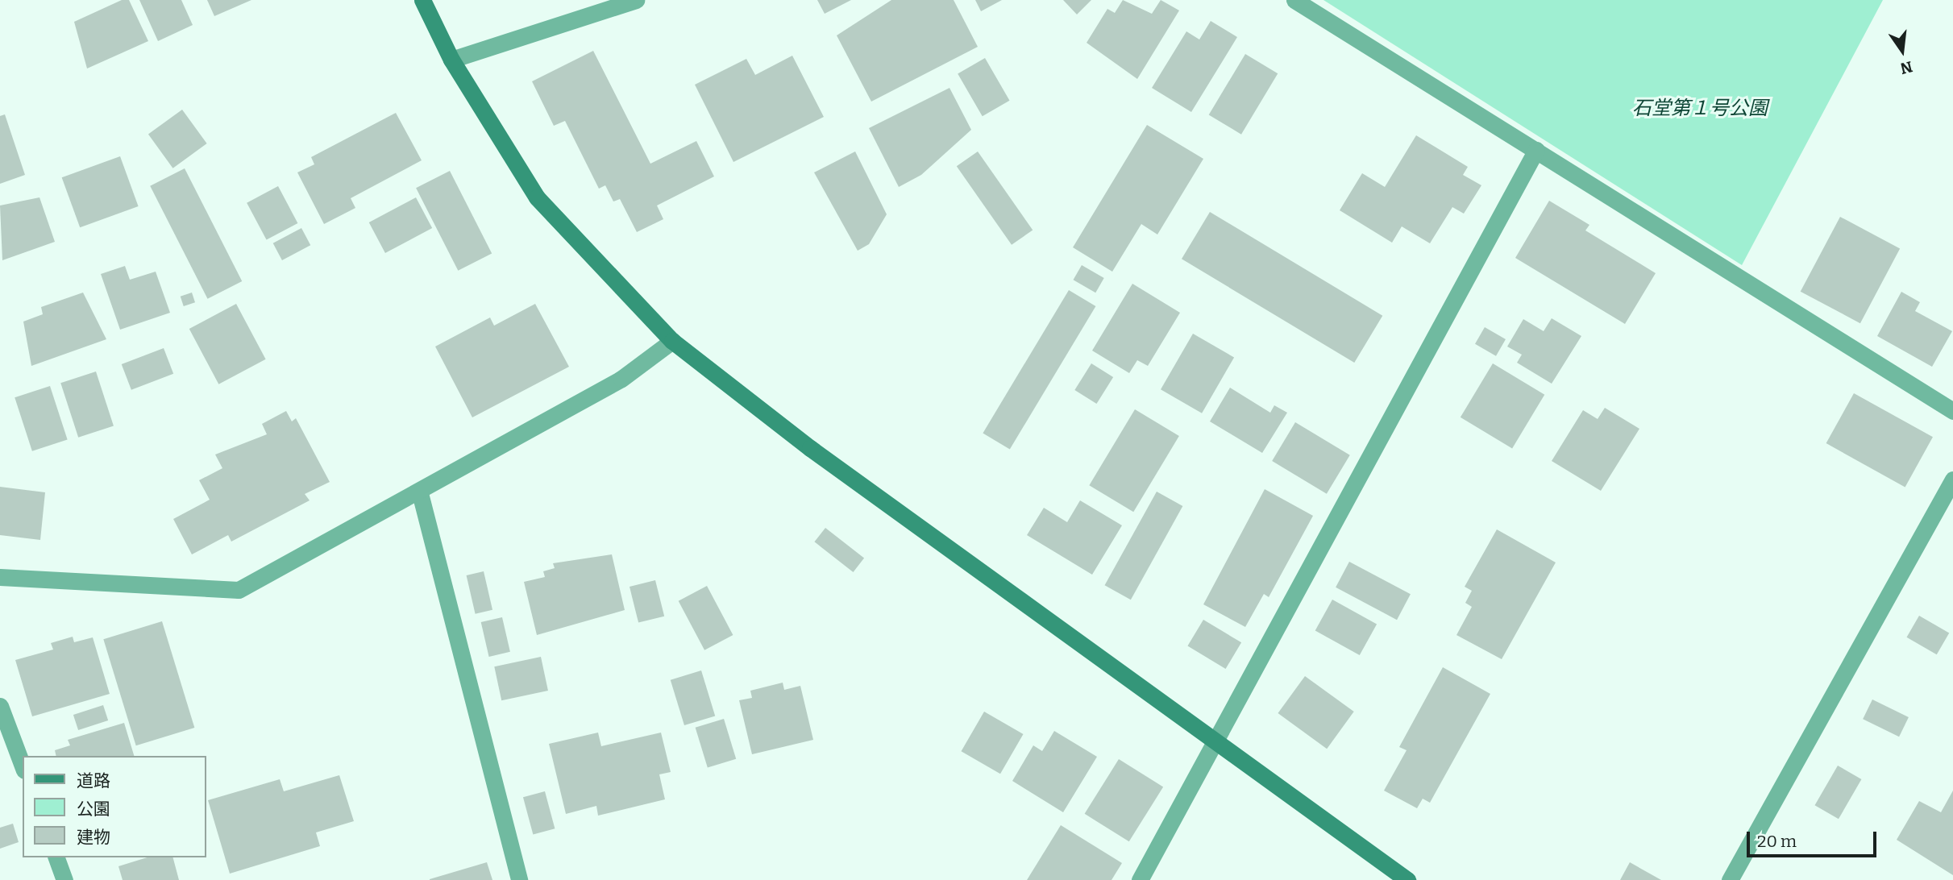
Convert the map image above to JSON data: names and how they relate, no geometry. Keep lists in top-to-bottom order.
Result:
{
  "parks": ["石堂第１号公園"],
  "legend": ["道路", "公園", "建物"],
  "scale_bar": "20 m",
  "north": "bottom"
}
